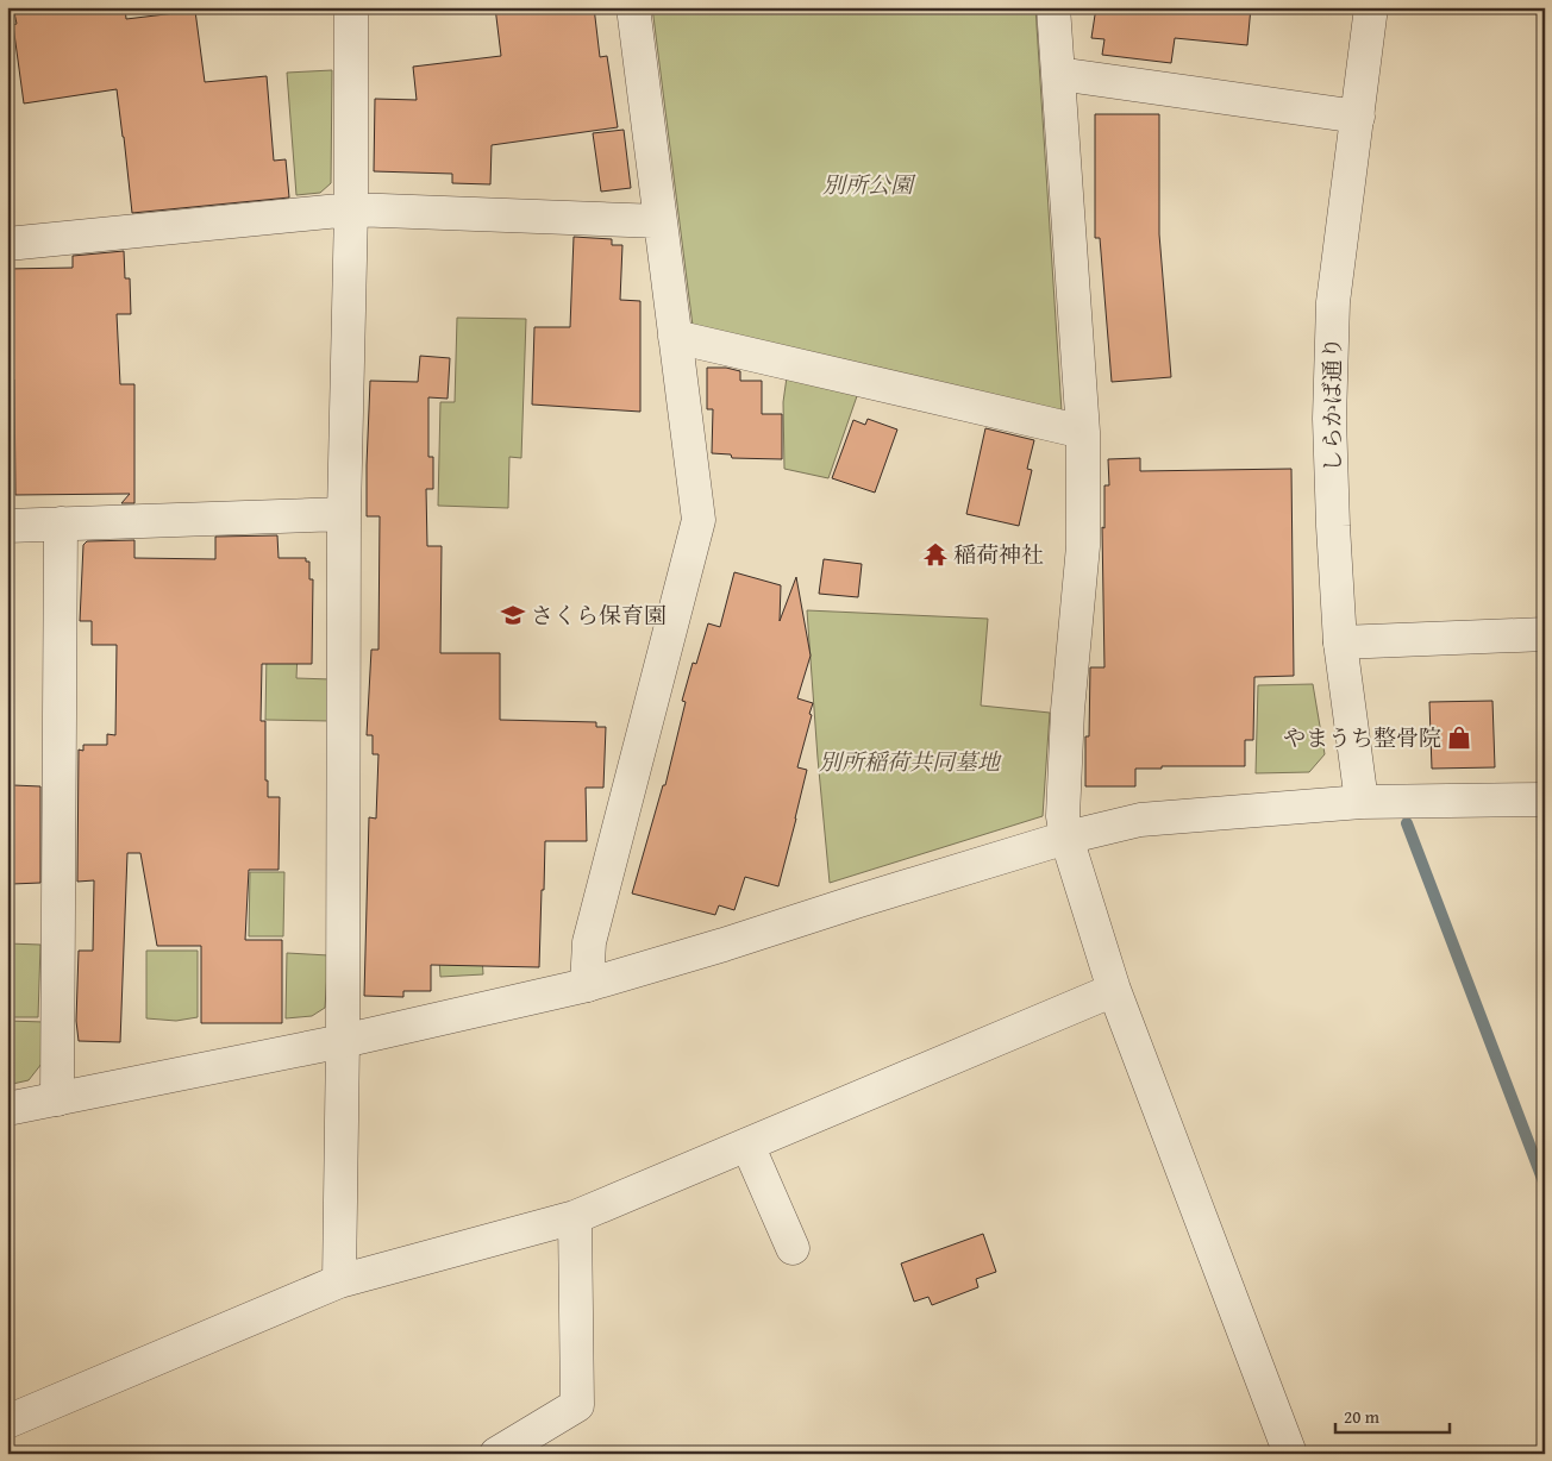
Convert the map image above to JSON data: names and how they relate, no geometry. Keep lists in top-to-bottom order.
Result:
{
  "streets": {
    "street": ["しらかば通り"]
  },
  "parks": ["別所公園", "別所稲荷共同墓地"],
  "places": {
    "temple": ["稲荷神社"],
    "school or university": ["さくら保育園"],
    "shop": ["やまうち整骨院"]
  },
  "scale_bar": "20 m"
}
